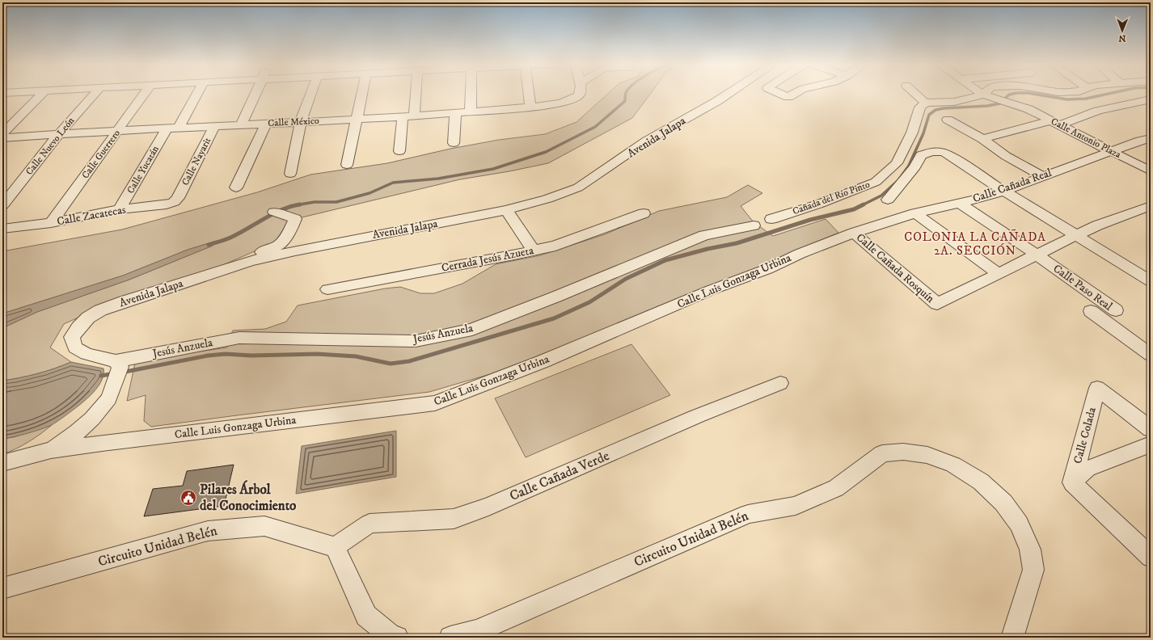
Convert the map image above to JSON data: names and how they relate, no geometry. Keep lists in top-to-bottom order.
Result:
{
  "streets": {
    "street": [
      "Calle México",
      "Avenida Jalapa",
      "Calle Antonio Plaza",
      "Calle Nuevo León",
      "Calle Guerrero",
      "Calle Nayarit",
      "Calle Yucatán",
      "Calle Cañada Real",
      "Cañada del Río Pinto",
      "Calle Zacatecas",
      "Cerrada Jesús Azueta",
      "Calle Cañada Rosquín",
      "Calle Luis Gonzaga Urbina",
      "Calle Paso Real",
      "Jesús Anzuela",
      "Calle Colada",
      "Calle Cañada Verde",
      "Circuito Unidad Belén"
    ]
  },
  "crossings": [
    ["Calle México", "Calle Nuevo León"],
    ["Calle México", "Calle Guerrero"],
    ["Calle México", "Calle Nayarit"],
    ["Calle México", "Calle Yucatán"],
    ["Avenida Jalapa", "Jesús Anzuela"],
    ["Calle Antonio Plaza", "Calle Cañada Real"],
    ["Calle Guerrero", "Calle Zacatecas"],
    ["Calle Nayarit", "Calle Zacatecas"],
    ["Calle Yucatán", "Calle Zacatecas"],
    ["Calle Cañada Real", "Calle Cañada Rosquín"],
    ["Calle Cañada Real", "Calle Luis Gonzaga Urbina"],
    ["Calle Cañada Rosquín", "Calle Luis Gonzaga Urbina"],
    ["Calle Cañada Verde", "Circuito Unidad Belén"]
  ],
  "districts": ["COLONIA LA CAÑADA 2A. SECCIÓN"],
  "places": {
    "public building": ["Pilares Árbol del Conocimiento"]
  },
  "north": "bottom"
}
